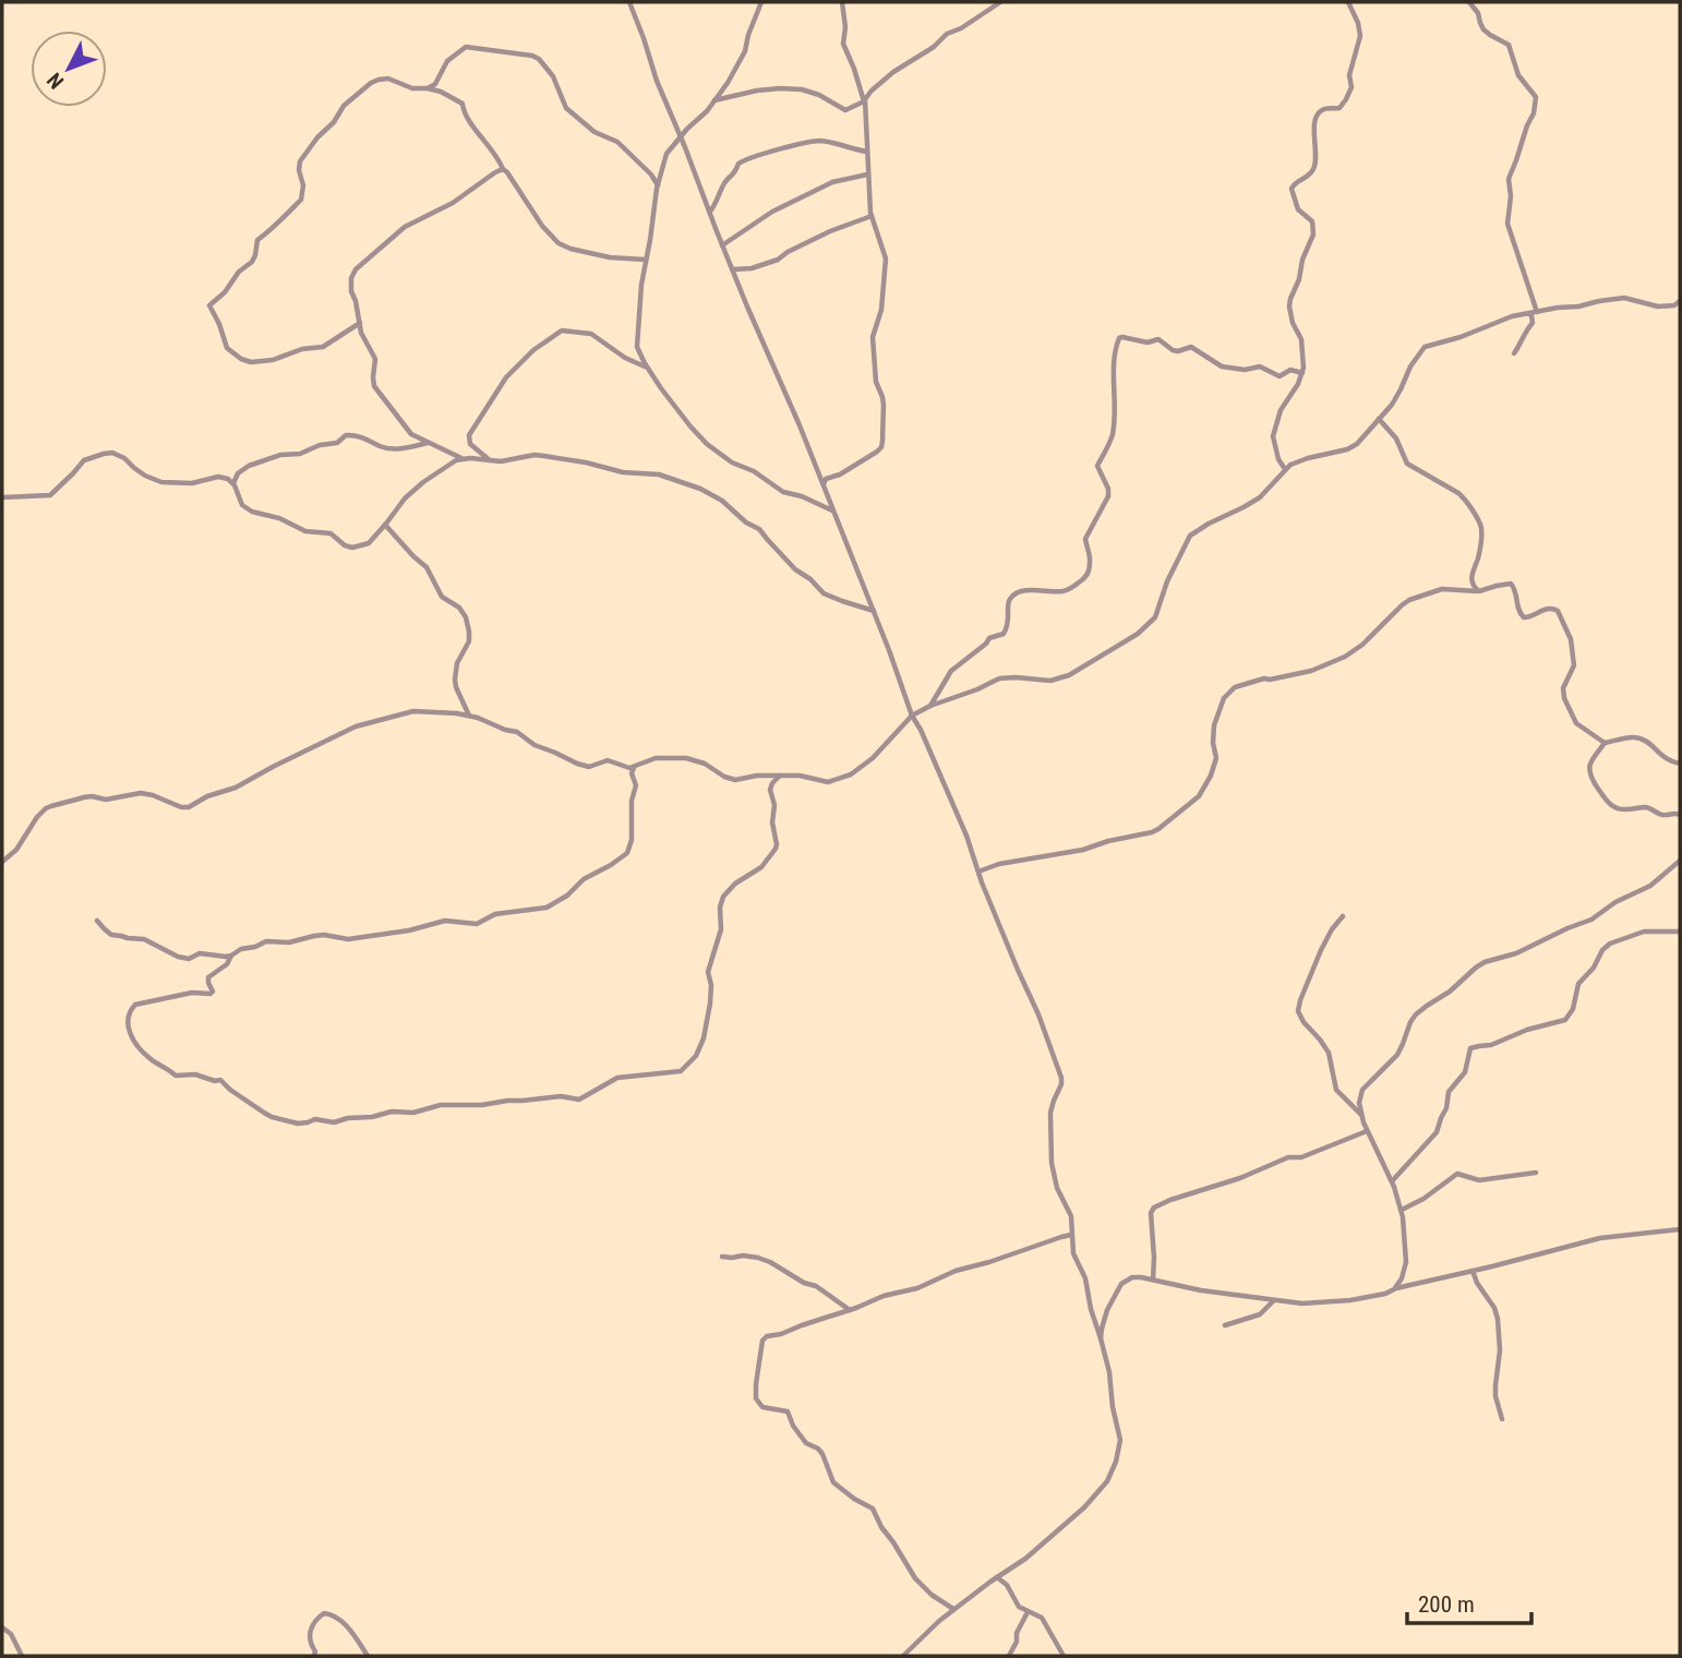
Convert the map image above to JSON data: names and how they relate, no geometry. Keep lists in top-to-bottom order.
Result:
{
  "scale_bar": "200 m",
  "north": "bottom left"
}
